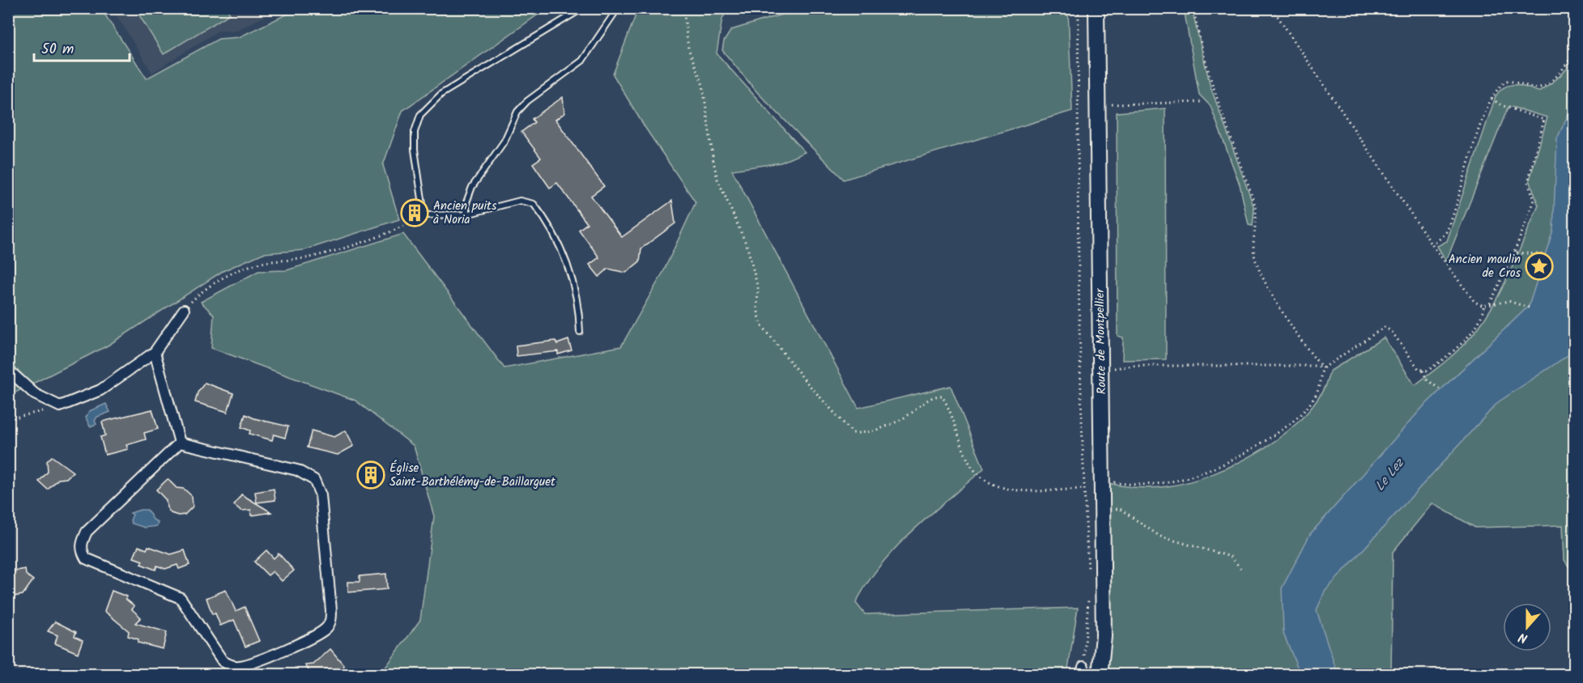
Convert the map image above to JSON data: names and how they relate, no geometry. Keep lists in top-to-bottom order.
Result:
{
  "streets": {
    "main road": ["Route de Montpellier"]
  },
  "water": ["Le Lez"],
  "places": {
    "building": ["Ancien puits à Noria", "Église Saint-Barthélémy-de-Baillarguet"],
    "place": ["Ancien moulin de Cros"]
  },
  "scale_bar": "50 m",
  "north": "bottom"
}
